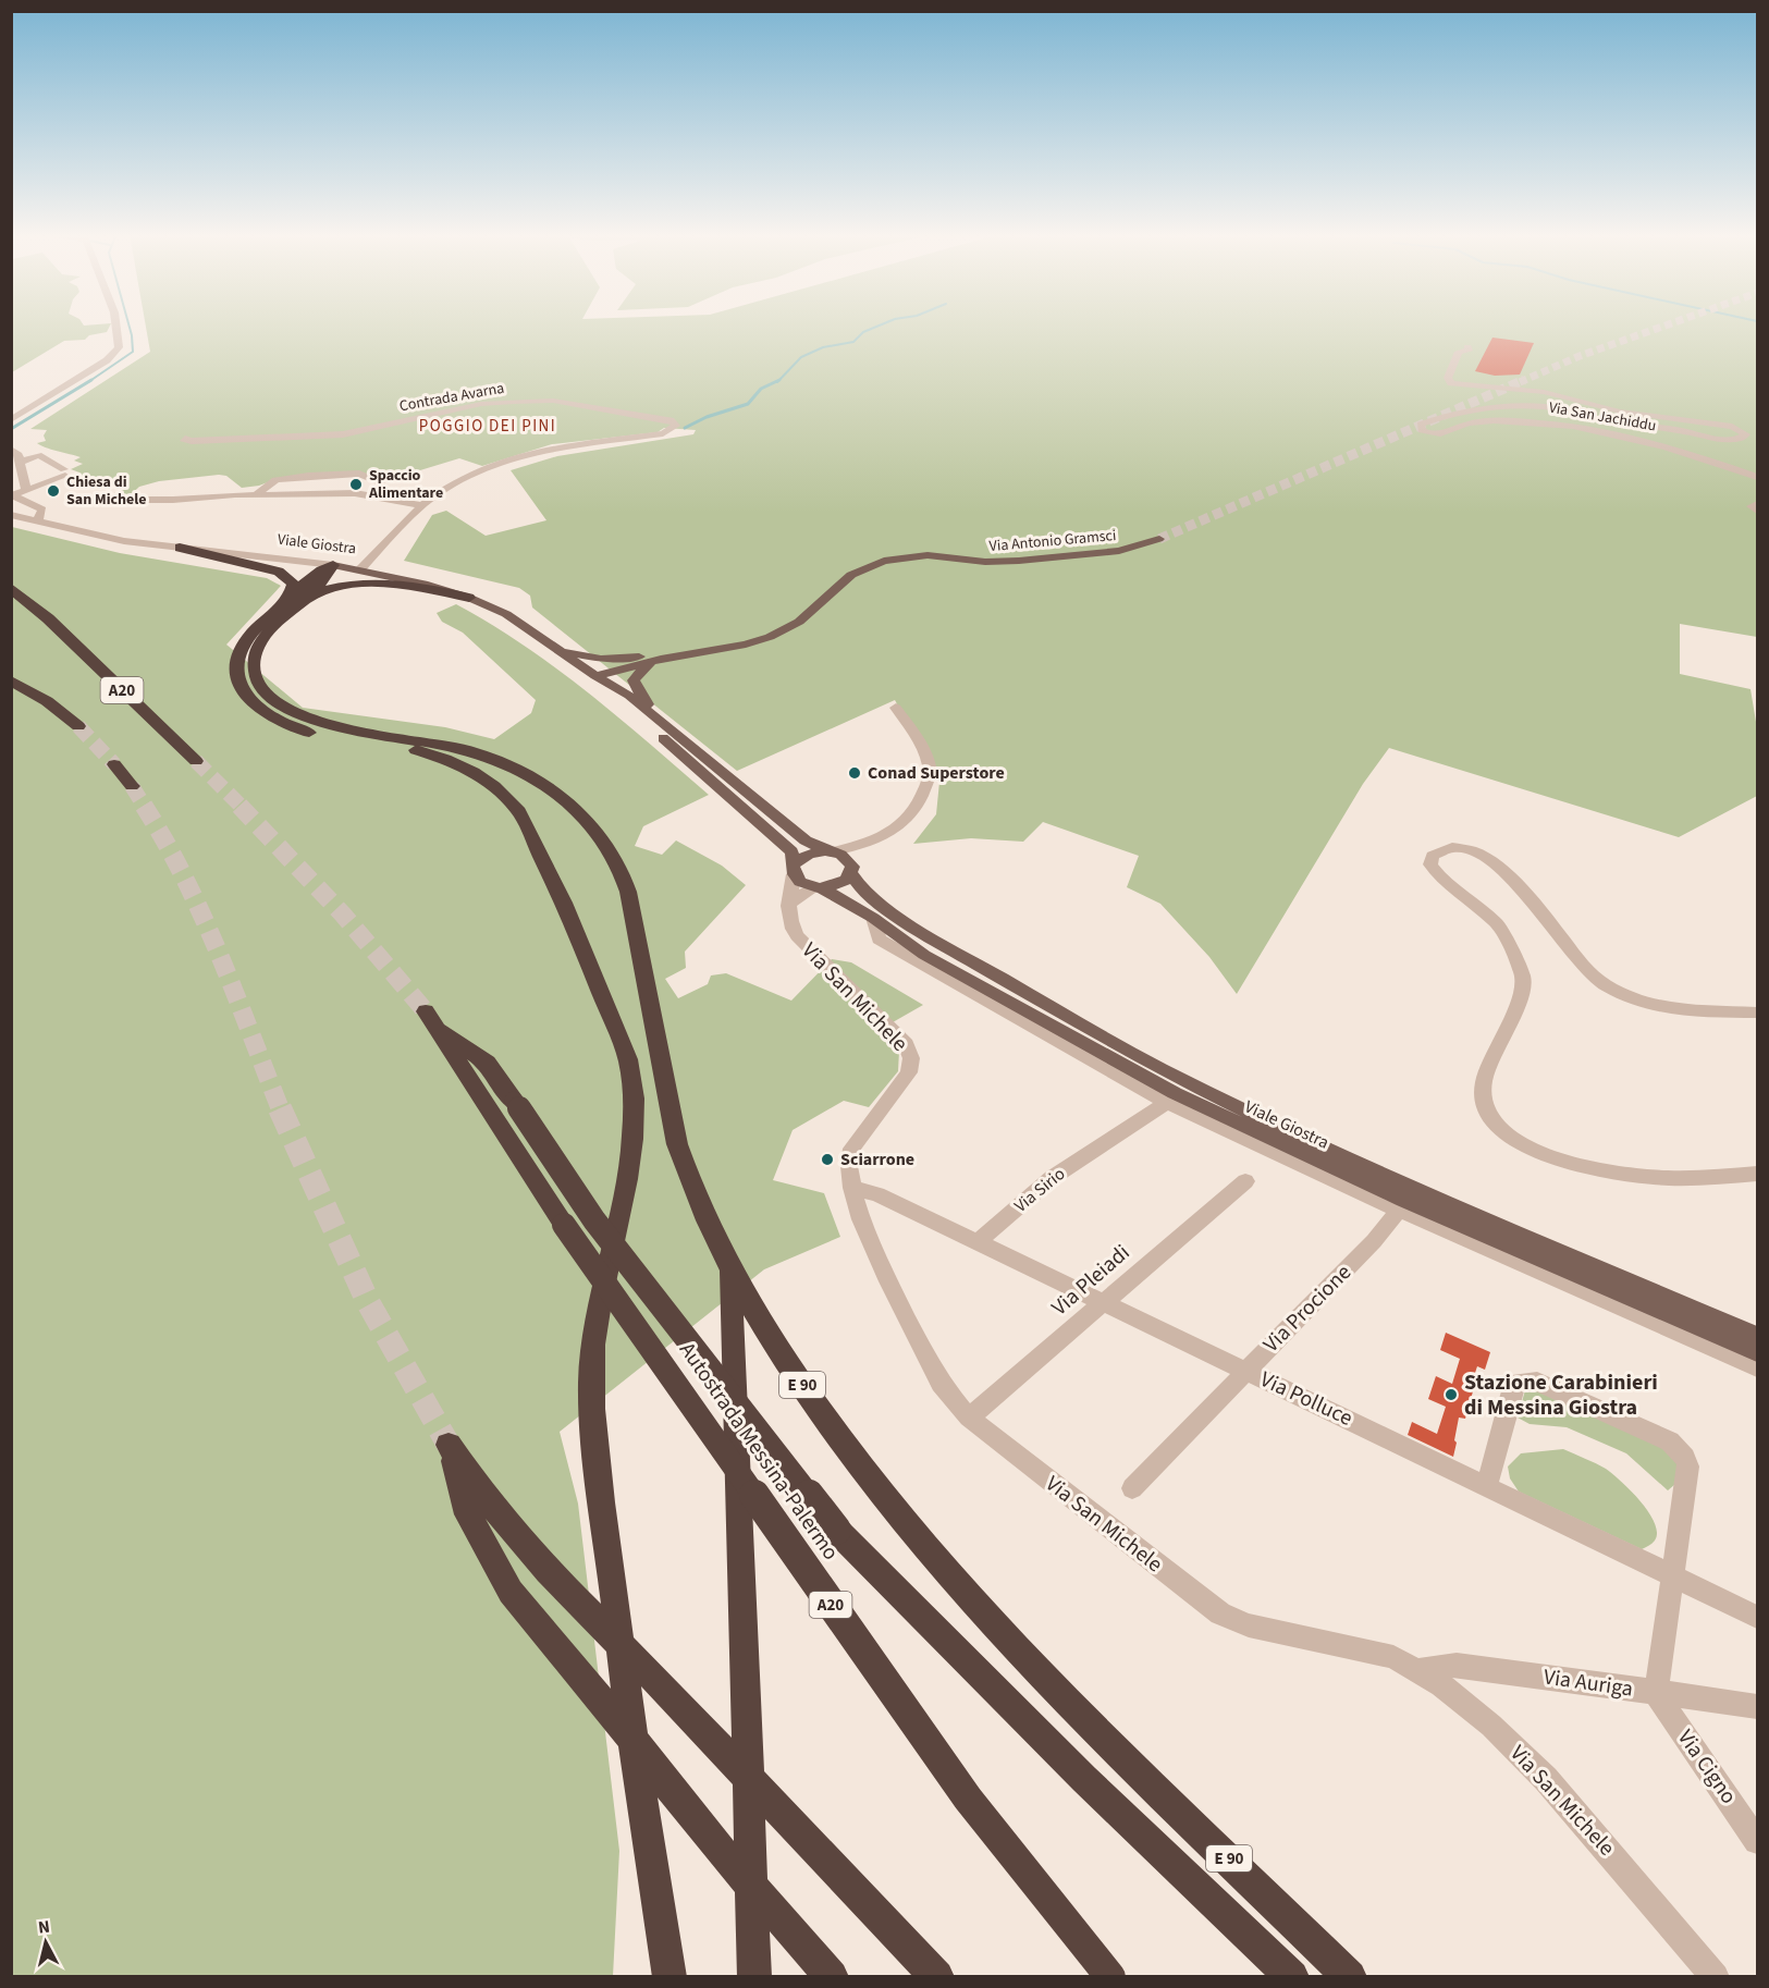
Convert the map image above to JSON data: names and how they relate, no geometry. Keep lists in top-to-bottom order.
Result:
{
  "streets": {
    "highway": ["A20", "E 90", "Autostrada Messina-Palermo"],
    "main road": ["Via Antonio Gramsci", "Viale Giostra"],
    "street": [
      "Contrada Avarna",
      "Via San Jachiddu",
      "Via San Michele",
      "Via Sirio",
      "Via Pleiadi",
      "Via Procione",
      "Via Polluce",
      "Via Auriga",
      "Via Cigno"
    ]
  },
  "crossings": [
    ["Viale Giostra", "Via San Michele"],
    ["Via San Michele", "Via Pleiadi"],
    ["Via San Michele", "Via Polluce"],
    ["Via San Michele", "Via Auriga"],
    ["Via Sirio", "Via Polluce"],
    ["Via Pleiadi", "Via Polluce"],
    ["Via Procione", "Via Polluce"],
    ["Via Auriga", "Via Cigno"]
  ],
  "districts": ["POGGIO DEI PINI"],
  "places": [
    "Spaccio Alimentare",
    "Chiesa di San Michele",
    "Conad Superstore",
    "Sciarrone",
    "Stazione Carabinieri di Messina Giostra"
  ],
  "north": "top"
}
